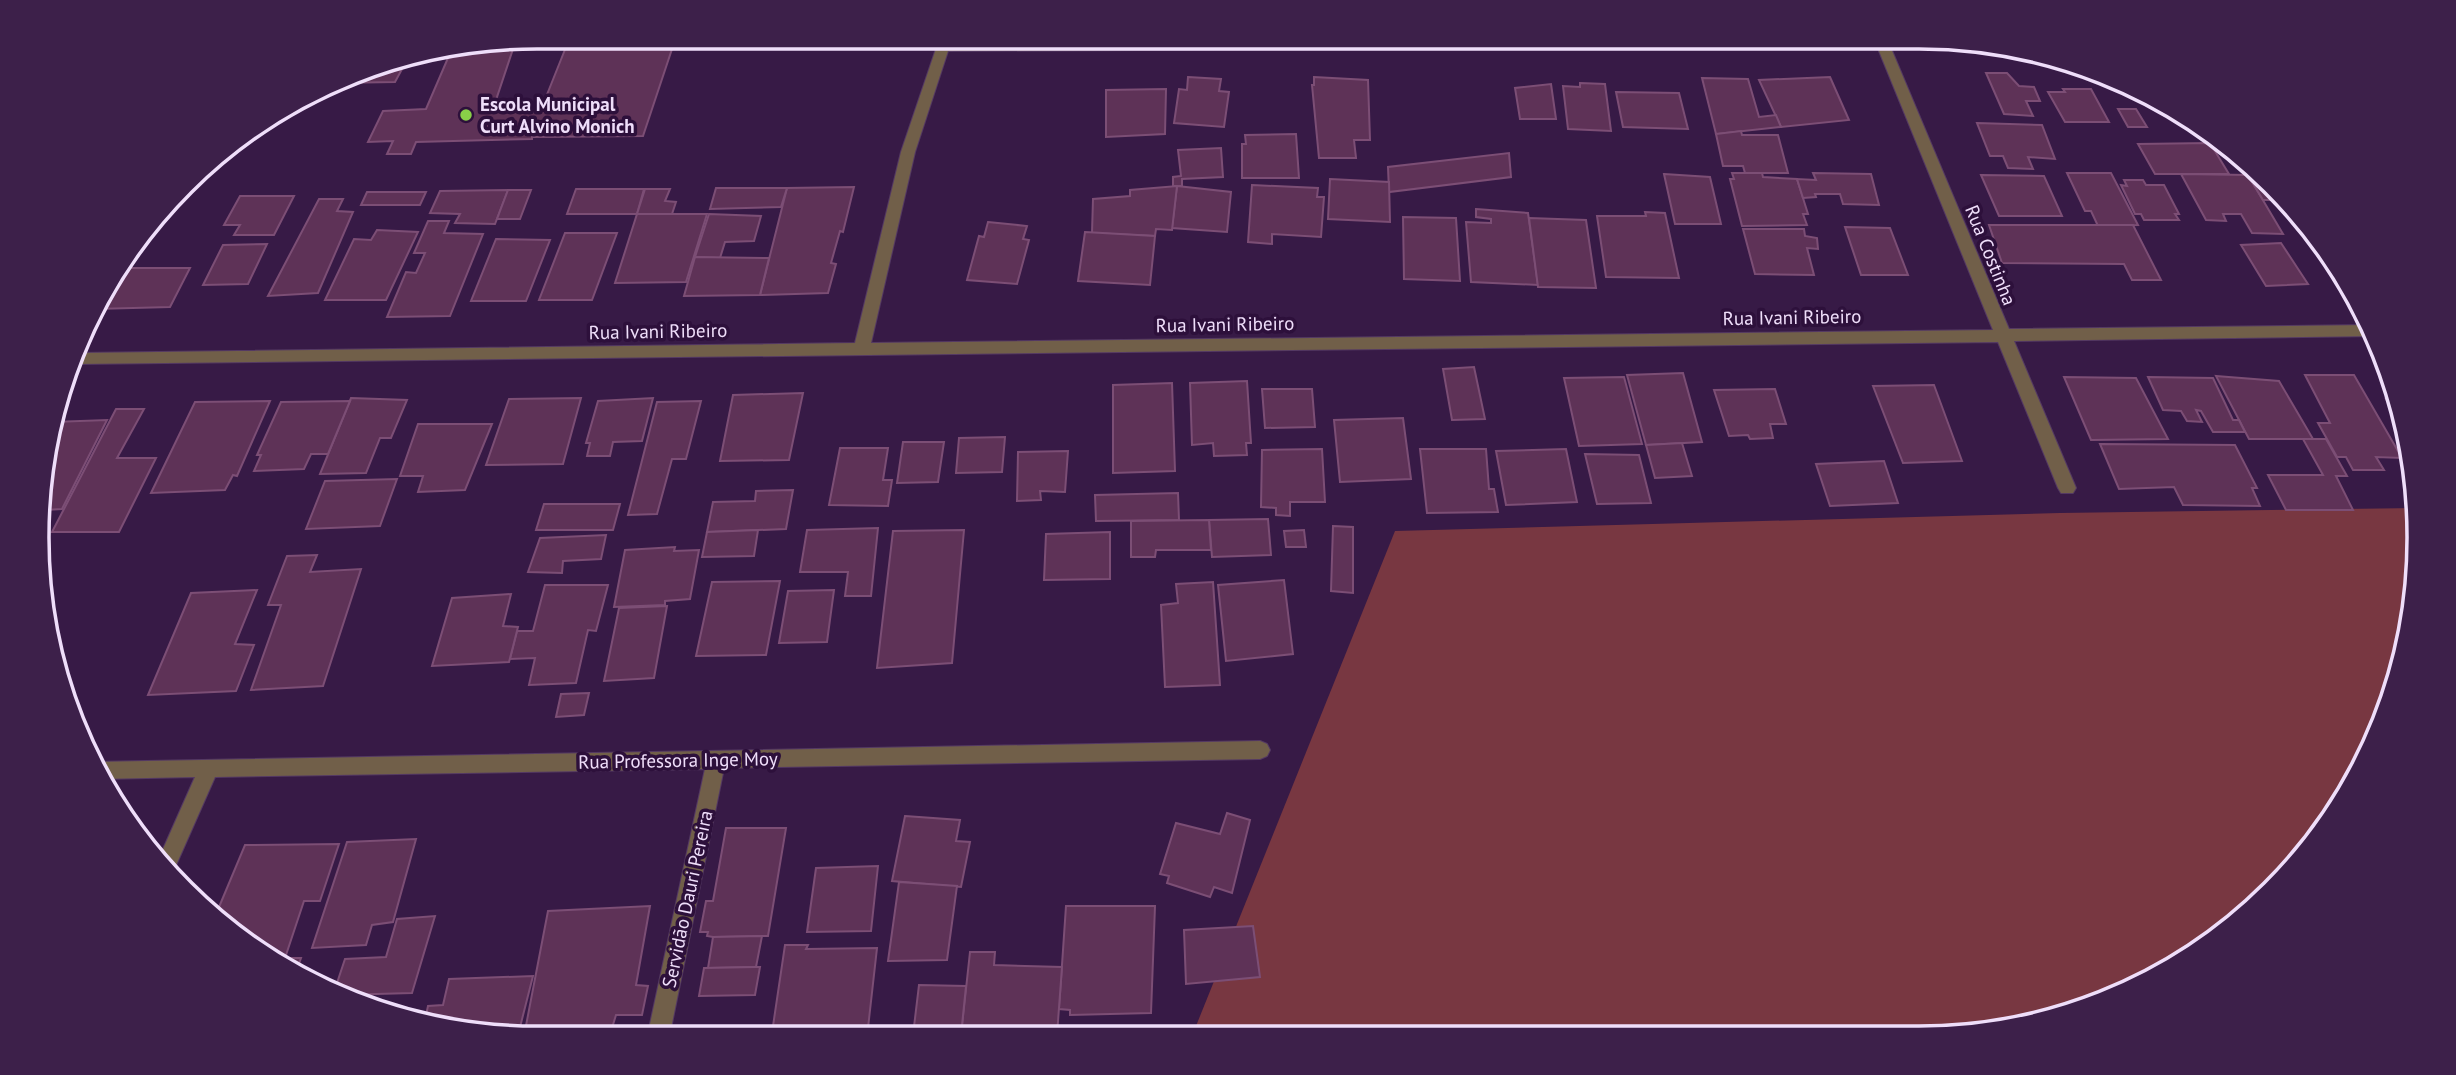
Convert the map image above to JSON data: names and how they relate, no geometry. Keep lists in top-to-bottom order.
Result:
{
  "streets": {
    "street": [
      "Rua Costinha",
      "Rua Ivani Ribeiro",
      "Rua Professora Inge Moy",
      "Servidão Dauri Pereira"
    ]
  },
  "crossings": [
    ["Rua Costinha", "Rua Ivani Ribeiro"],
    ["Rua Professora Inge Moy", "Servidão Dauri Pereira"]
  ],
  "places": ["Escola Municipal Curt Alvino Monich"]
}
